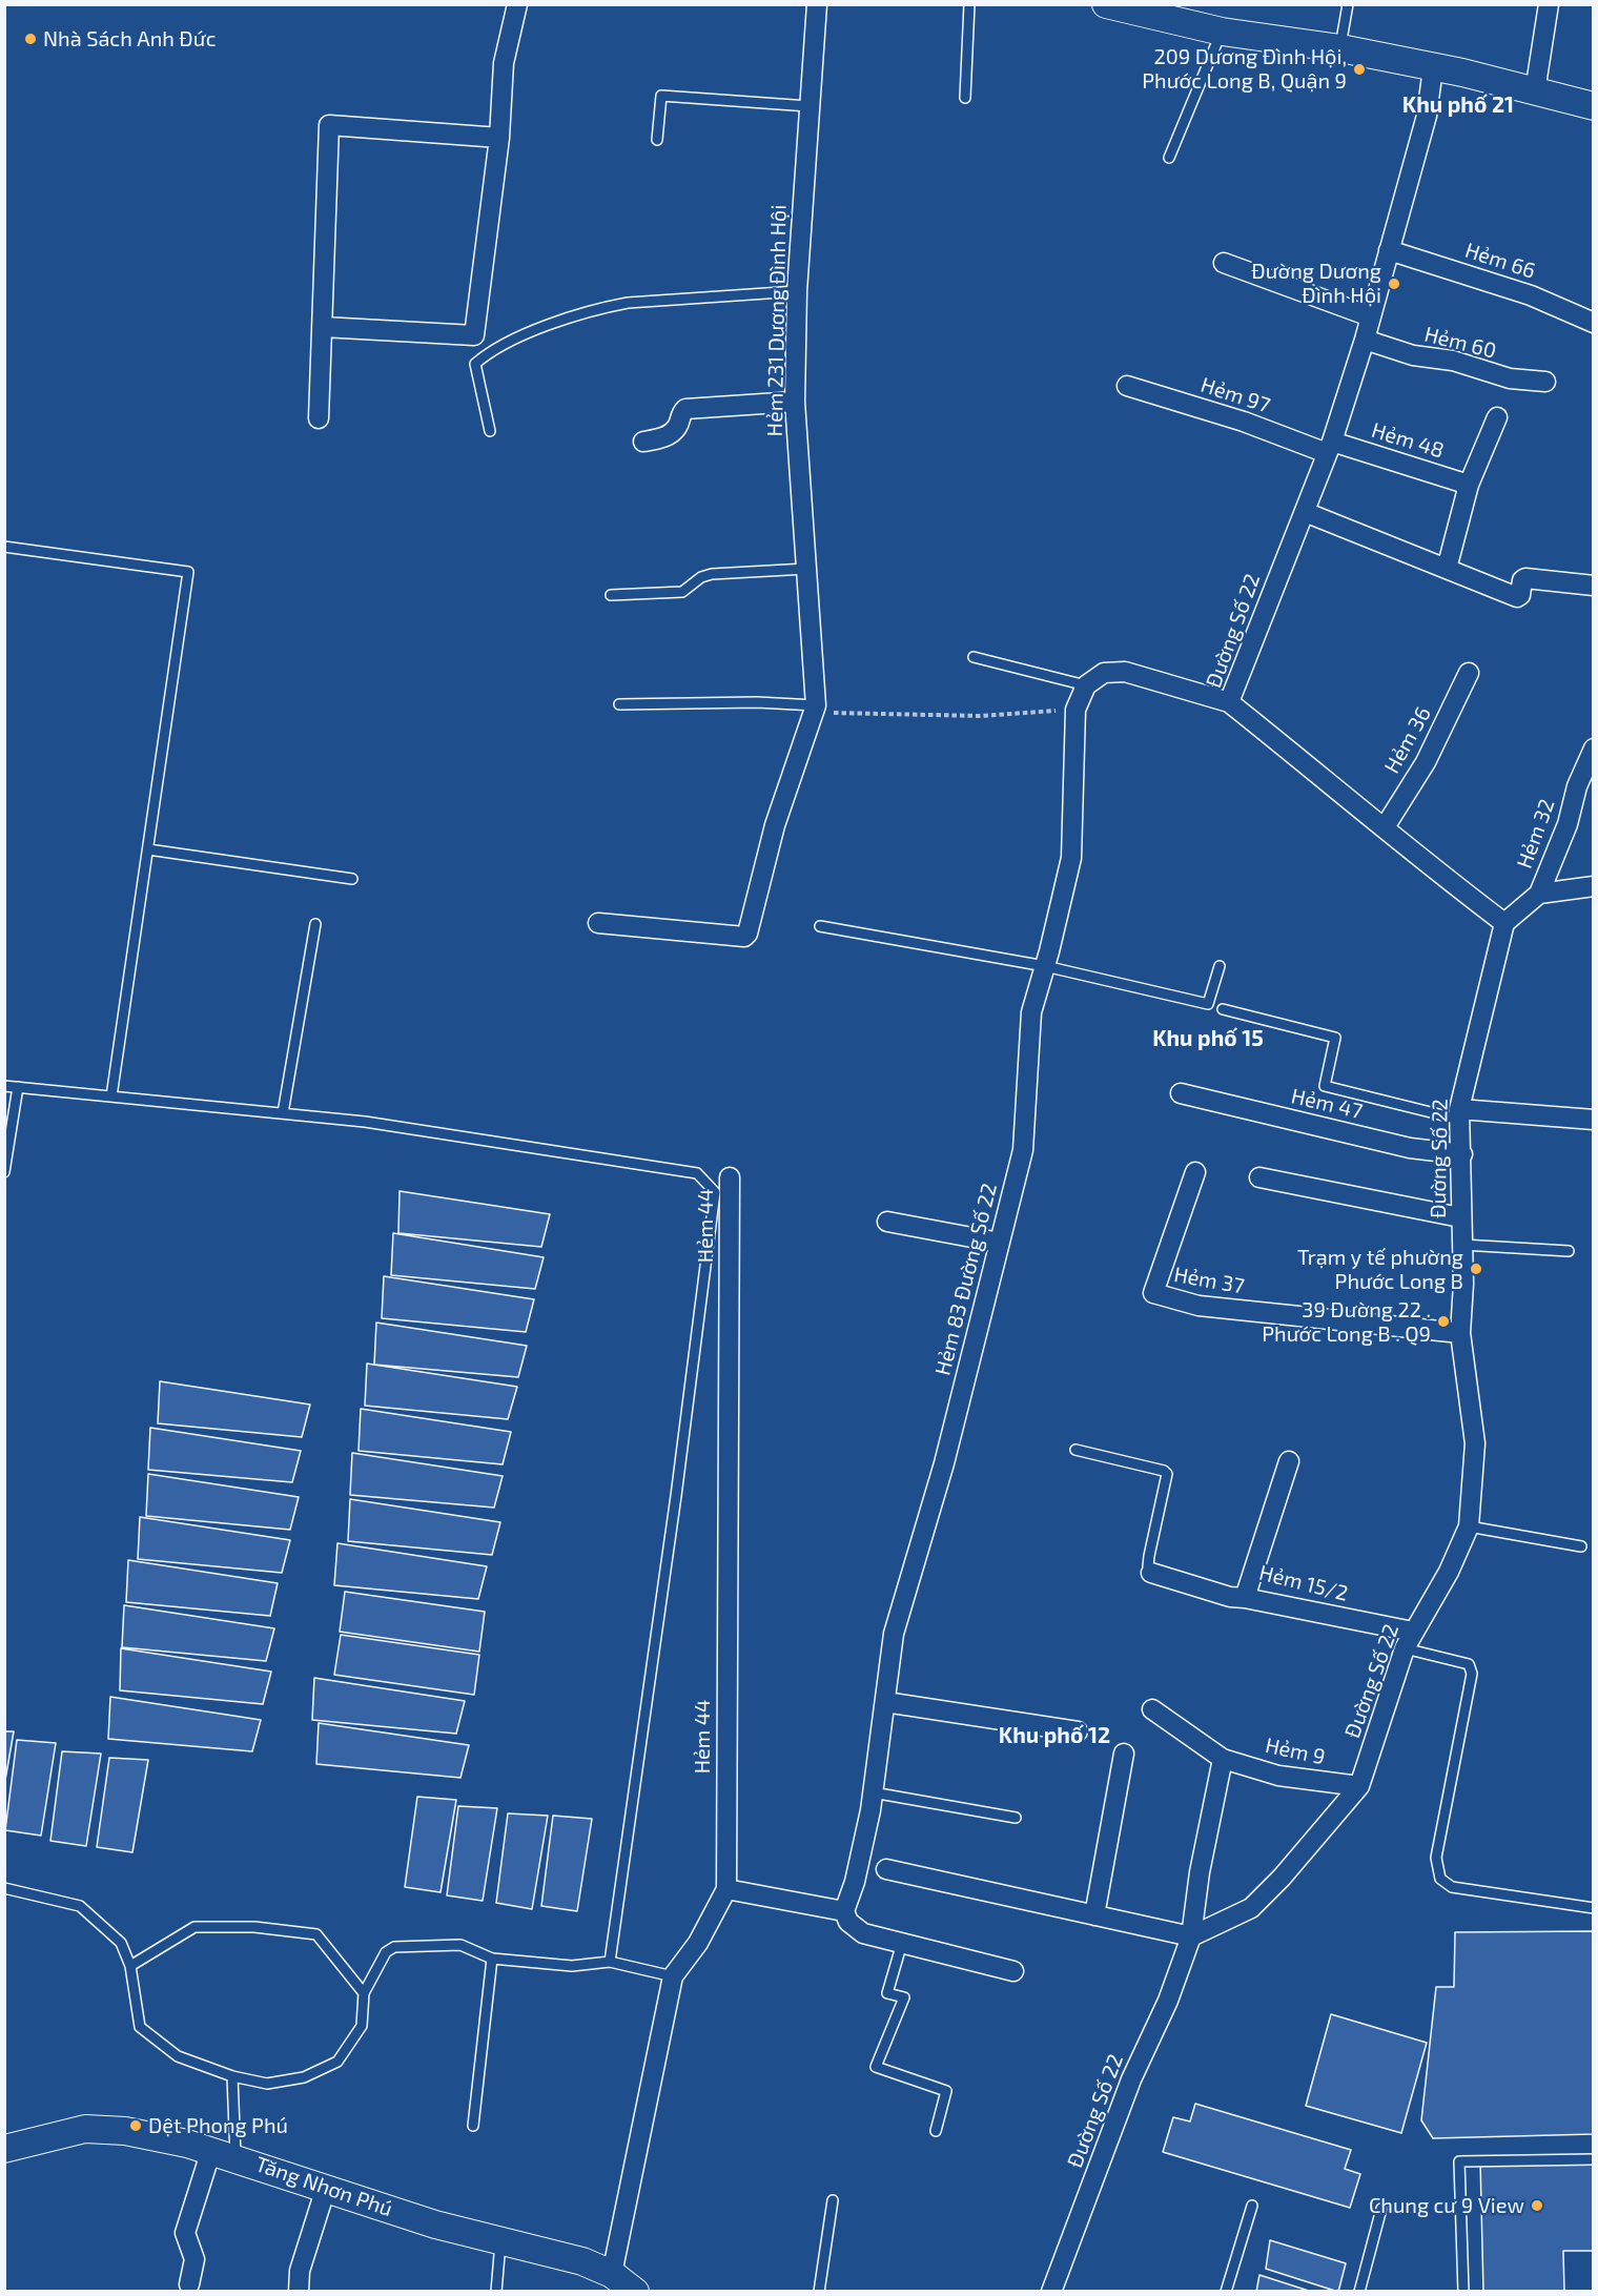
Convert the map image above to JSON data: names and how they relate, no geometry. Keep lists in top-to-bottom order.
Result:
{
  "streets": {
    "street": [
      "Hẻm 66",
      "Hẻm 231 Dương Đình Hội",
      "Hẻm 60",
      "Hẻm 97",
      "Hẻm 48",
      "Đường Số 22",
      "Hẻm 36",
      "Hẻm 32",
      "Hẻm 47",
      "Hẻm 44",
      "Hẻm 83 Đường Số 22",
      "Hẻm 37",
      "Hẻm 15/2",
      "Hẻm 9",
      "Tăng Nhơn Phú"
    ]
  },
  "crossings": [
    ["Hẻm 66", "Đường Số 22"],
    ["Hẻm 60", "Đường Số 22"],
    ["Hẻm 97", "Hẻm 48"],
    ["Hẻm 97", "Đường Số 22"],
    ["Hẻm 48", "Đường Số 22"],
    ["Đường Số 22", "Hẻm 36"],
    ["Đường Số 22", "Hẻm 32"],
    ["Đường Số 22", "Hẻm 47"],
    ["Đường Số 22", "Hẻm 37"],
    ["Đường Số 22", "Hẻm 15/2"],
    ["Đường Số 22", "Hẻm 9"],
    ["Hẻm 44", "Tăng Nhơn Phú"]
  ],
  "districts": ["Khu phố 21", "Khu phố 15", "Khu phố 12"],
  "places": [
    "Nhà Sách Anh Đức",
    "209 Dương Đình Hội, Phước Long B, Quận 9",
    "Đường Dương Đình Hội",
    "Trạm y tế phường Phước Long B",
    "39 Đường 22 . Phước Long B . Q9",
    "Dệt Phong Phú",
    "Chung cư 9 View"
  ]
}
